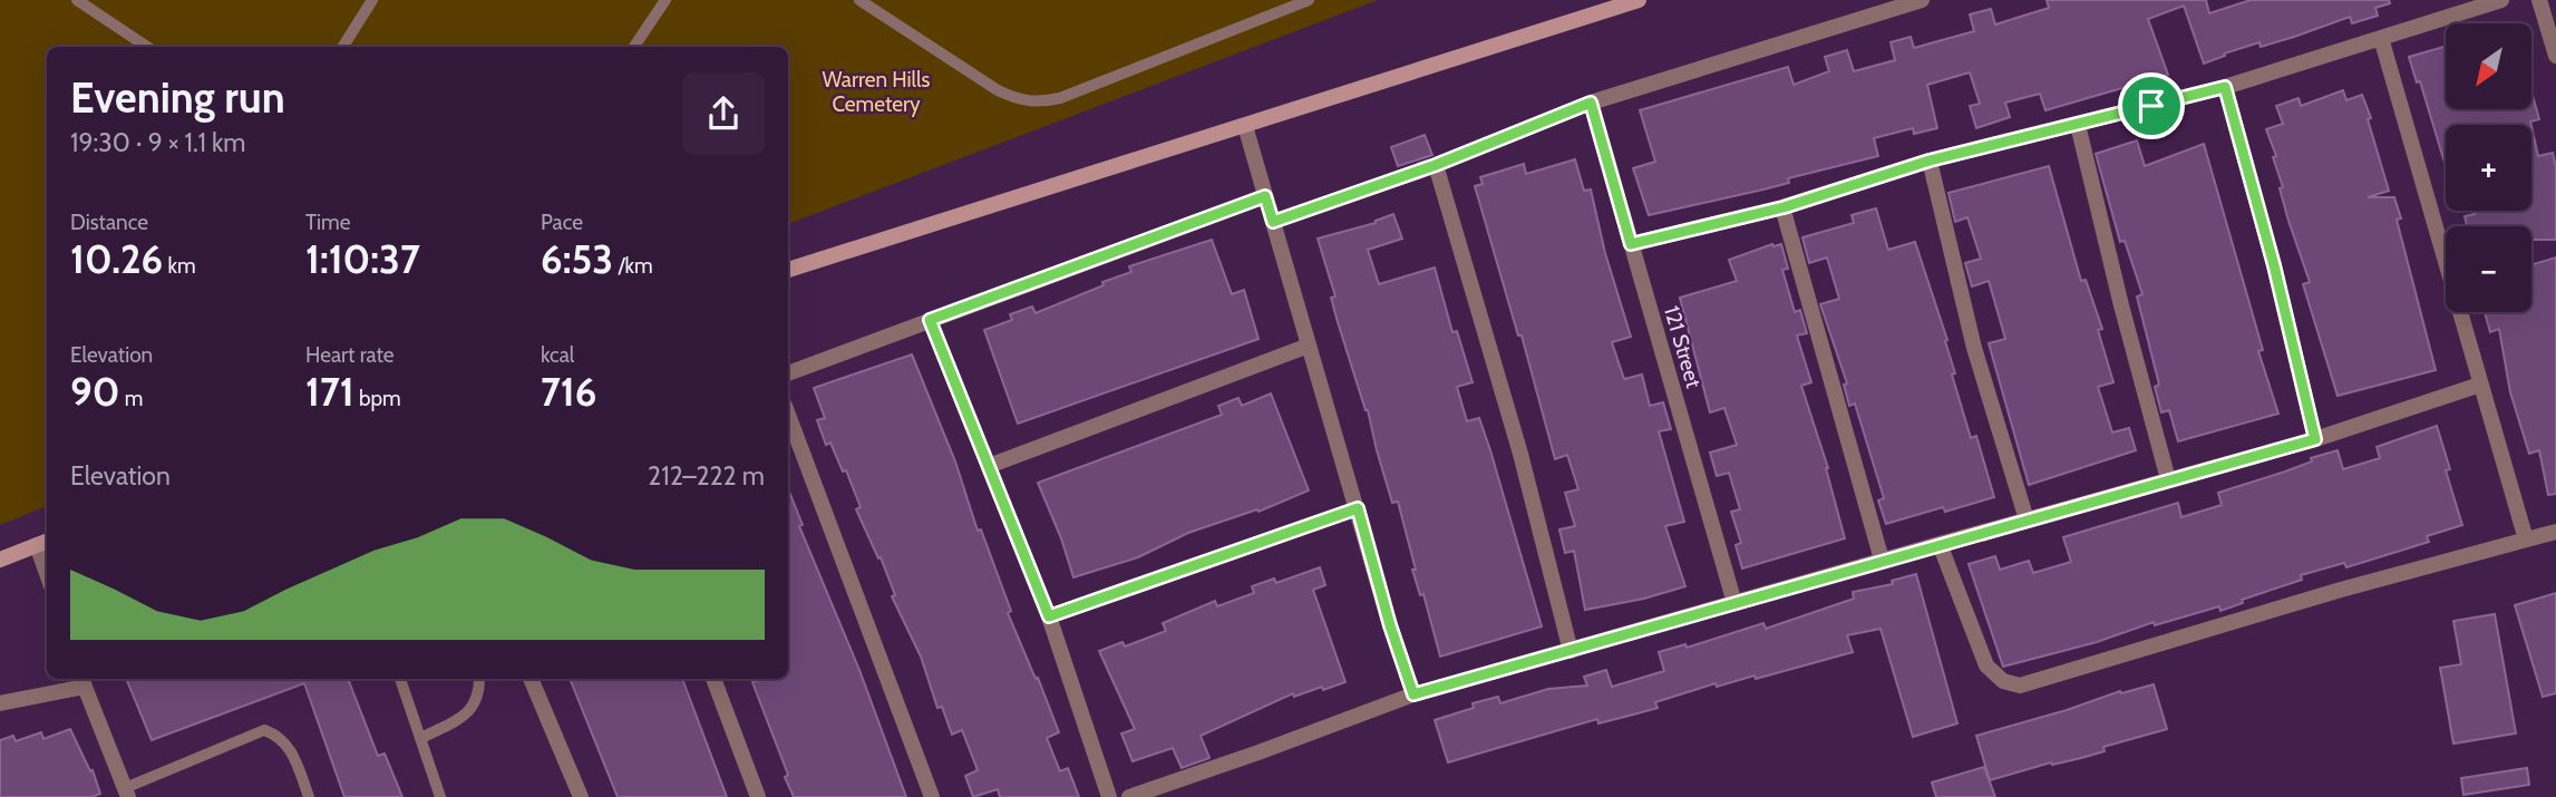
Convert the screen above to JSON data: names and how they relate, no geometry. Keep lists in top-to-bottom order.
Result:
{
  "streets": {
    "street": ["121 Street"]
  },
  "parks": ["Warren Hills Cemetery"],
  "north": "bottom left",
  "page": {
    "map_buttons": ["+", "−"],
    "heading": ["Evening run", "19:30 · 9 × 1.1 km"],
    "stats": [
      ["Distance", "10.26 km"],
      ["Time", "1:10:37"],
      ["Pace", "6:53 /km"],
      ["Elevation", "90 m"],
      ["Heart rate", "171 bpm"],
      ["kcal", "716"]
    ],
    "chart": ["Elevation", "212–222 m"]
  }
}
